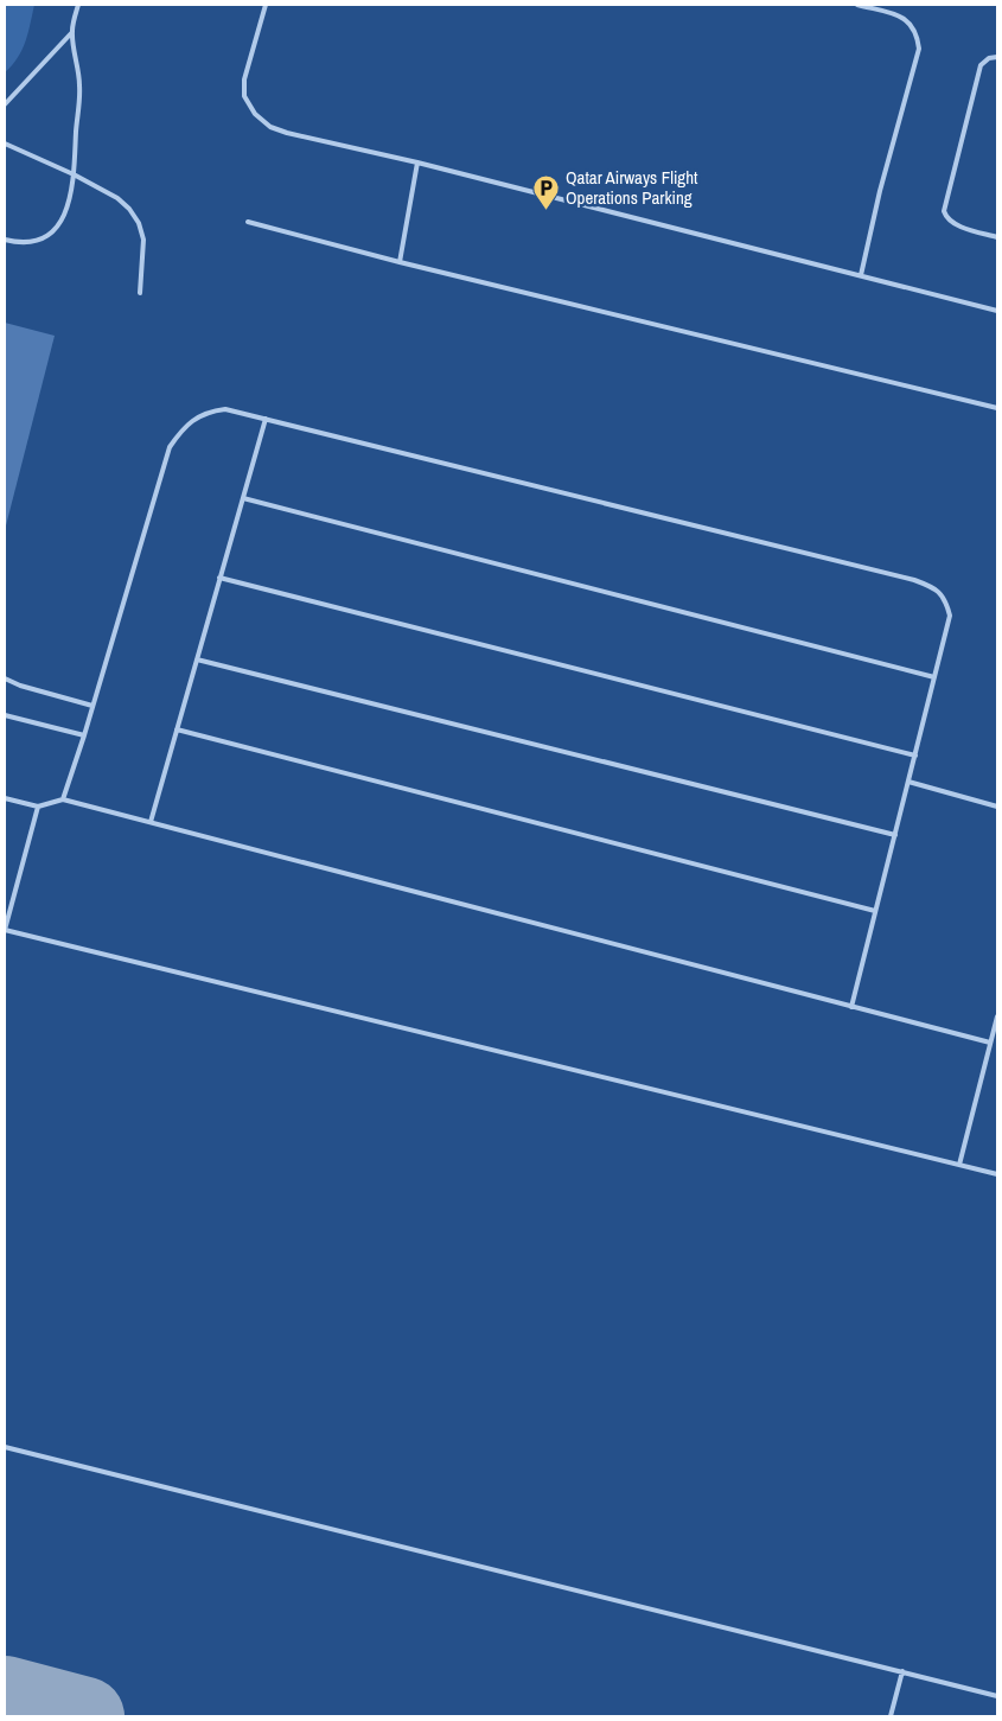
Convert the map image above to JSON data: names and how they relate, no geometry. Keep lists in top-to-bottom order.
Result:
{
  "places": {
    "parking": ["Qatar Airways Flight Operations Parking"]
  }
}
